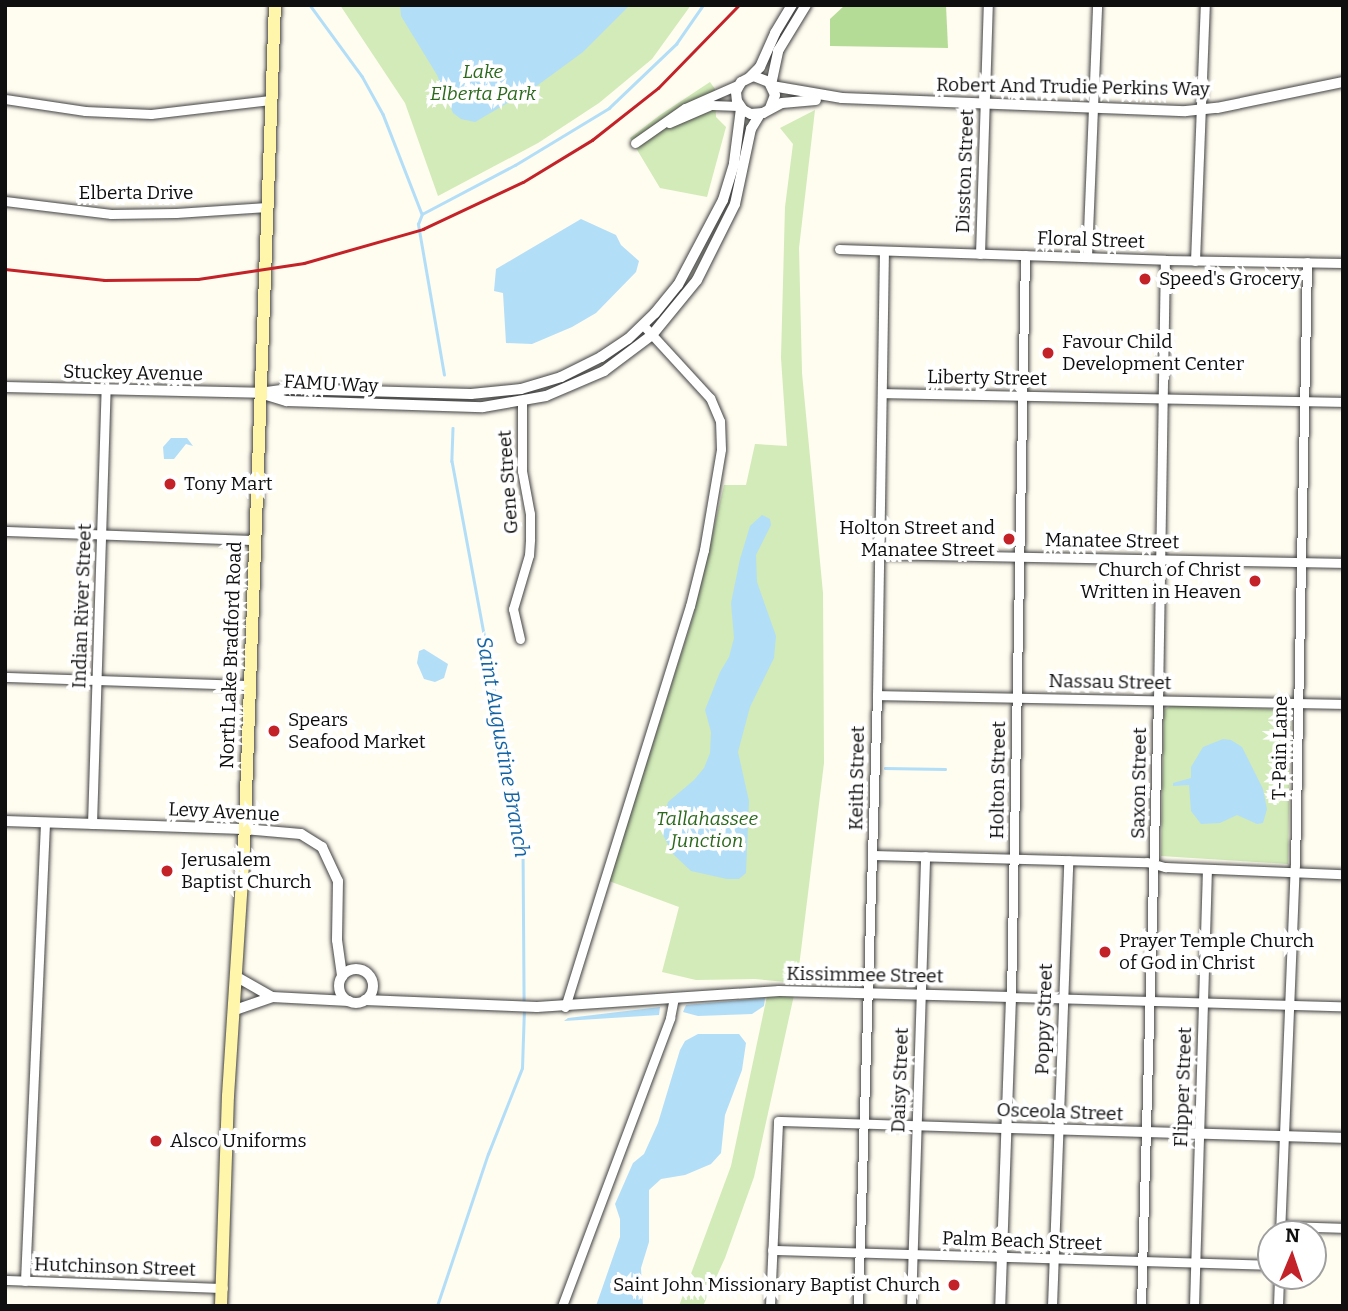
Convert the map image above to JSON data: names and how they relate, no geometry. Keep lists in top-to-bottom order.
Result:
{
  "streets": {
    "main road": ["North Lake Bradford Road"],
    "street": [
      "Robert And Trudie Perkins Way",
      "Disston Street",
      "Elberta Drive",
      "Floral Street",
      "Stuckey Avenue",
      "Liberty Street",
      "FAMU Way",
      "Gene Street",
      "Manatee Street",
      "Indian River Street",
      "Nassau Street",
      "T-Pain Lane",
      "Keith Street",
      "Holton Street",
      "Saxon Street",
      "Levy Avenue",
      "Kissimmee Street",
      "Poppy Street",
      "Daisy Street",
      "Flipper Street",
      "Osceola Street",
      "Palm Beach Street",
      "Hutchinson Street"
    ]
  },
  "crossings": [
    ["Robert And Trudie Perkins Way", "Disston Street"],
    ["Robert And Trudie Perkins Way", "FAMU Way"],
    ["Disston Street", "Floral Street"],
    ["Elberta Drive", "North Lake Bradford Road"],
    ["Floral Street", "T-Pain Lane"],
    ["Floral Street", "Keith Street"],
    ["Floral Street", "Holton Street"],
    ["Floral Street", "Saxon Street"],
    ["Stuckey Avenue", "FAMU Way"],
    ["Stuckey Avenue", "Indian River Street"],
    ["Stuckey Avenue", "North Lake Bradford Road"],
    ["Liberty Street", "T-Pain Lane"],
    ["Liberty Street", "Keith Street"],
    ["Liberty Street", "Holton Street"],
    ["Liberty Street", "Saxon Street"],
    ["FAMU Way", "Gene Street"],
    ["FAMU Way", "North Lake Bradford Road"],
    ["Manatee Street", "T-Pain Lane"],
    ["Manatee Street", "Keith Street"],
    ["Manatee Street", "Holton Street"],
    ["Manatee Street", "Saxon Street"],
    ["Indian River Street", "Levy Avenue"],
    ["North Lake Bradford Road", "Levy Avenue"],
    ["North Lake Bradford Road", "Hutchinson Street"],
    ["Nassau Street", "T-Pain Lane"],
    ["Nassau Street", "Keith Street"],
    ["Nassau Street", "Holton Street"],
    ["Nassau Street", "Saxon Street"],
    ["T-Pain Lane", "Kissimmee Street"],
    ["T-Pain Lane", "Osceola Street"],
    ["Keith Street", "Kissimmee Street"],
    ["Keith Street", "Osceola Street"],
    ["Keith Street", "Palm Beach Street"],
    ["Holton Street", "Kissimmee Street"],
    ["Holton Street", "Osceola Street"],
    ["Holton Street", "Palm Beach Street"],
    ["Saxon Street", "Kissimmee Street"],
    ["Saxon Street", "Osceola Street"],
    ["Saxon Street", "Palm Beach Street"],
    ["Levy Avenue", "Kissimmee Street"],
    ["Kissimmee Street", "Poppy Street"],
    ["Kissimmee Street", "Daisy Street"],
    ["Kissimmee Street", "Flipper Street"],
    ["Poppy Street", "Osceola Street"],
    ["Poppy Street", "Palm Beach Street"],
    ["Daisy Street", "Osceola Street"],
    ["Daisy Street", "Palm Beach Street"],
    ["Flipper Street", "Osceola Street"],
    ["Flipper Street", "Palm Beach Street"],
    ["Osceola Street", "Palm Beach Street"]
  ],
  "water": ["Saint Augustine Branch"],
  "parks": ["Lake Elberta Park", "Tallahassee Junction"],
  "places": [
    "Speed's Grocery",
    "Favour Child Development Center",
    "Tony Mart",
    "Holton Street and Manatee Street",
    "Church of Christ Written in Heaven",
    "Spears Seafood Market",
    "Jerusalem Baptist Church",
    "Prayer Temple Church of God in Christ",
    "Alsco Uniforms",
    "Saint John Missionary Baptist Church"
  ],
  "north": "top"
}
